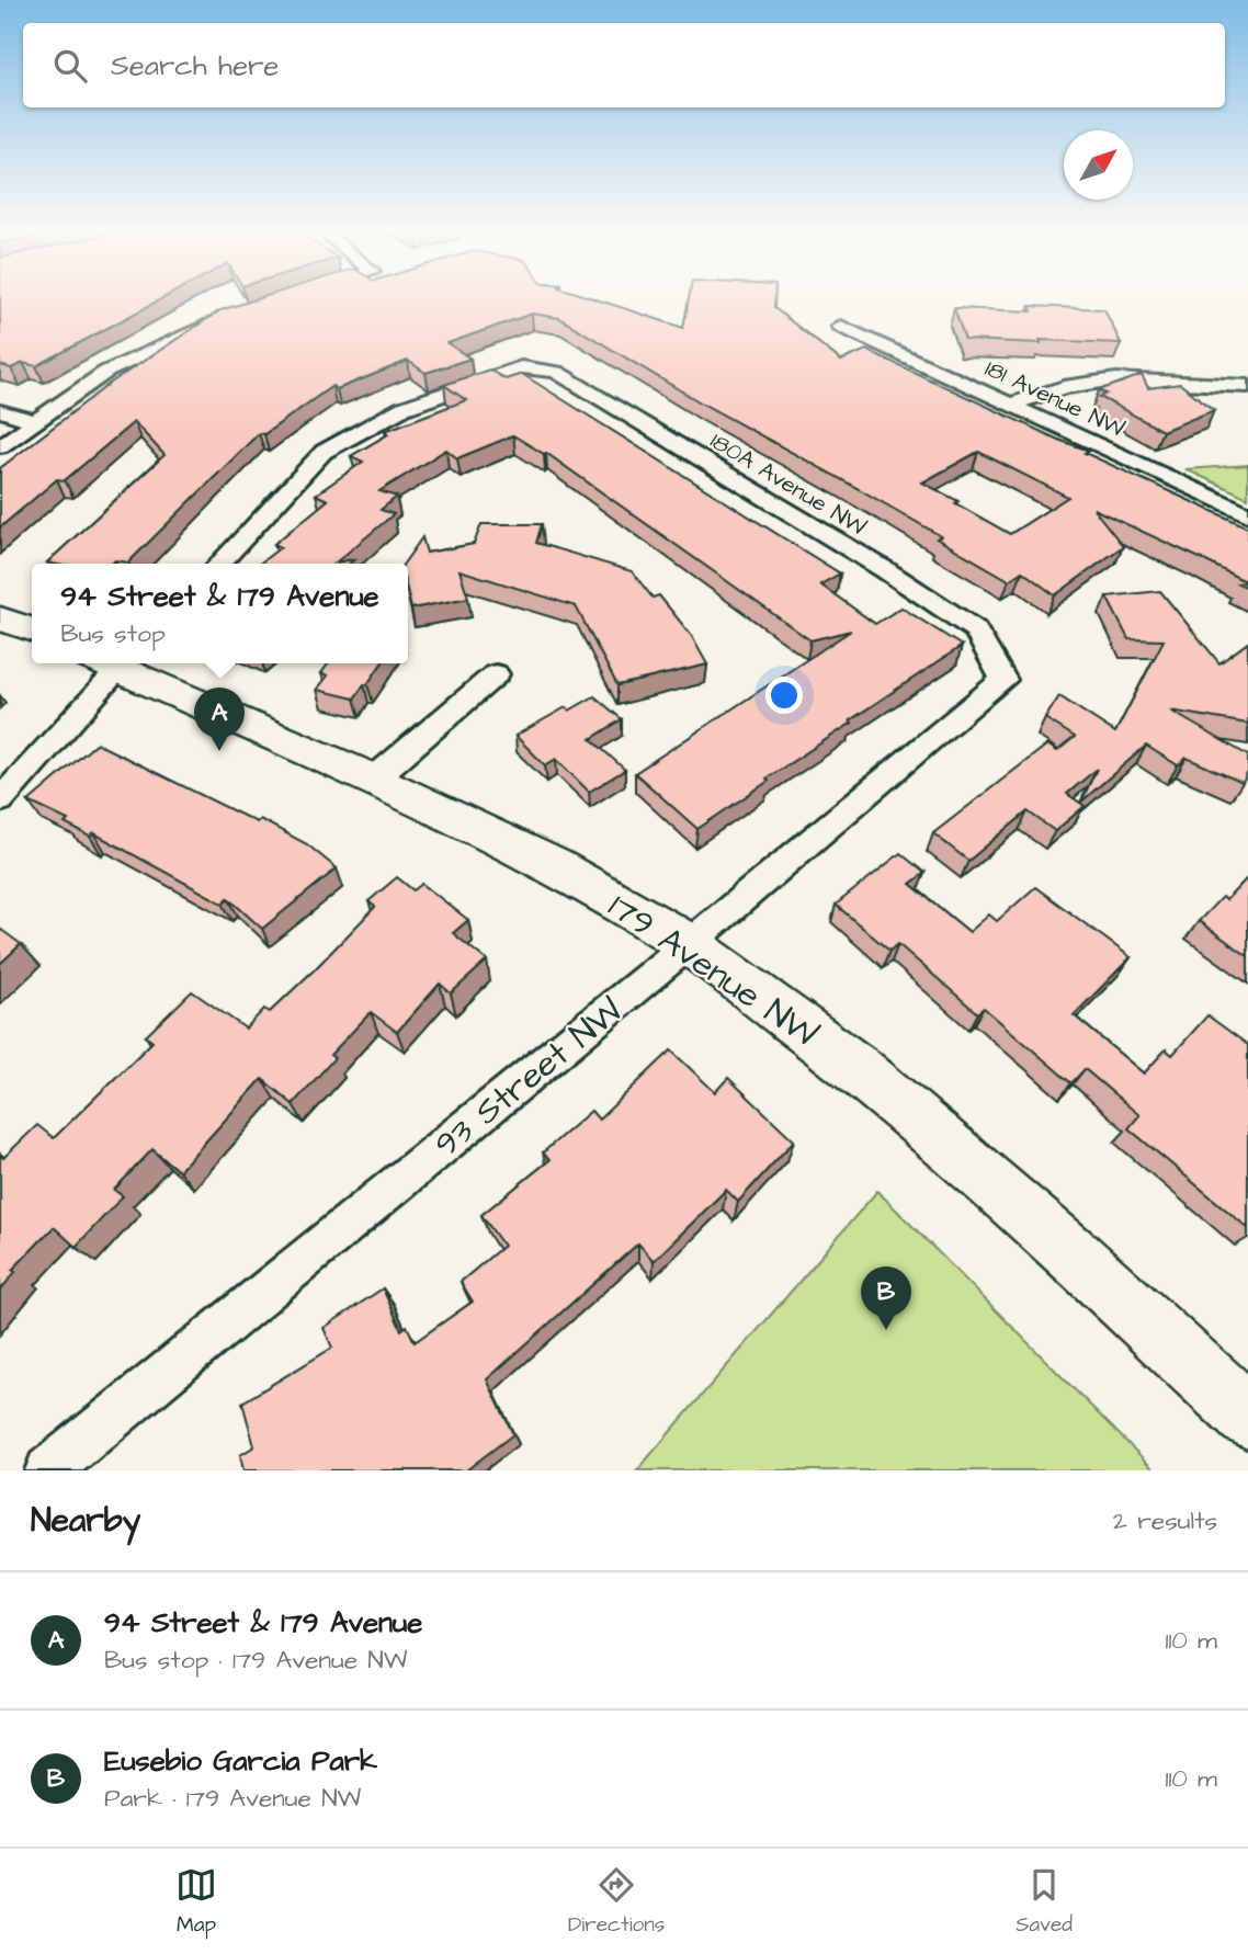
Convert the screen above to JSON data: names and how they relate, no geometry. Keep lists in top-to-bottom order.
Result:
{
  "streets": {
    "street": [
      "181 Avenue NW",
      "180A Avenue NW",
      "179 Avenue NW",
      "93 Street NW"
    ]
  },
  "crossings": [
    ["180A Avenue NW", "93 Street NW"],
    ["179 Avenue NW", "93 Street NW"]
  ],
  "north": "top right",
  "page": {
    "search": "Search here",
    "popup": ["94 Street & 179 Avenue", "Bus stop"],
    "pins": ["A", "B"],
    "heading": ["Nearby", "2 results"],
    "list": [
      {
        "mark": "A",
        "name": "94 Street & 179 Avenue",
        "note": "Bus stop · 179 Avenue NW",
        "value": "110 m"
      },
      {
        "mark": "B",
        "name": "Eusebio Garcia Park",
        "note": "Park · 179 Avenue NW",
        "value": "110 m"
      }
    ],
    "nav": ["Map", "Directions", "Saved"]
  }
}
